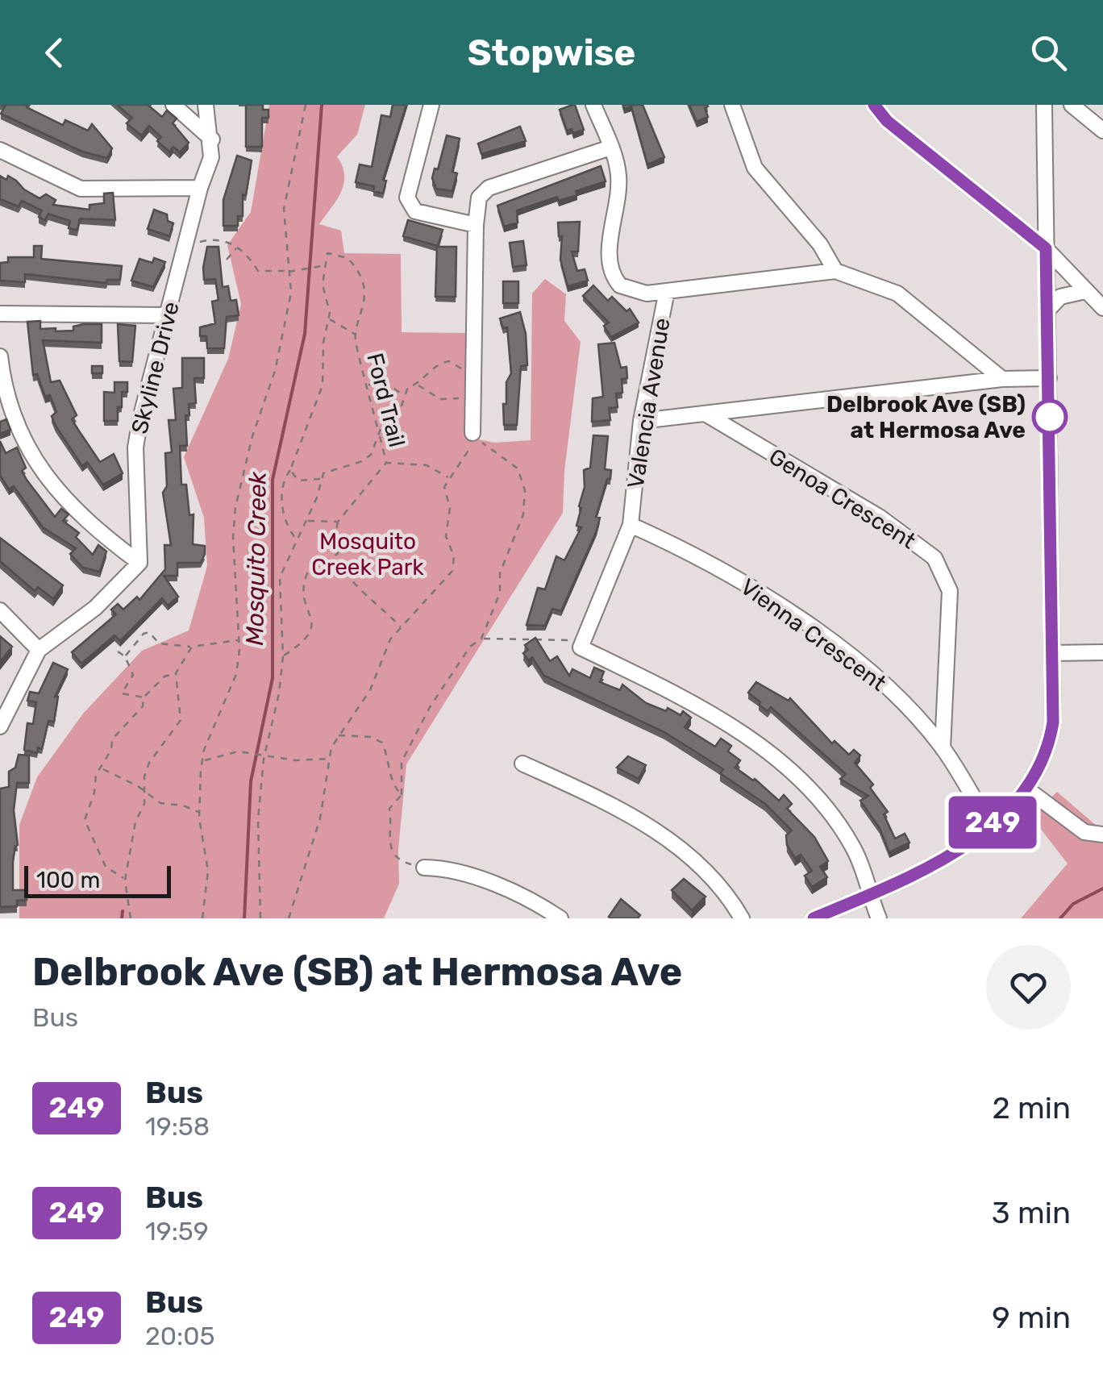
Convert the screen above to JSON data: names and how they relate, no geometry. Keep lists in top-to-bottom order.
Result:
{
  "streets": {
    "street": [
      "Skyline Drive",
      "Valencia Avenue",
      "Genoa Crescent",
      "Vienna Crescent"
    ],
    "path": ["Ford Trail"]
  },
  "crossings": [
    ["Valencia Avenue", "Vienna Crescent"],
    ["Genoa Crescent", "Vienna Crescent"]
  ],
  "water": ["Mosquito Creek"],
  "parks": ["Mosquito Creek Park"],
  "places": ["Delbrook Ave (SB) at Hermosa Ave"],
  "lines": ["bus line 249"],
  "scale_bar": "100 m",
  "page": {
    "header": "Stopwise",
    "on_map": "249",
    "scale": "100 m",
    "heading": ["Delbrook Ave (SB) at Hermosa Ave", "Bus"],
    "list": [
      {
        "mark": "249",
        "name": "Bus",
        "note": "19:58",
        "value": "2 min"
      },
      {
        "mark": "249",
        "name": "Bus",
        "note": "19:59",
        "value": "3 min"
      },
      {
        "mark": "249",
        "name": "Bus",
        "note": "20:05",
        "value": "9 min"
      }
    ]
  }
}
